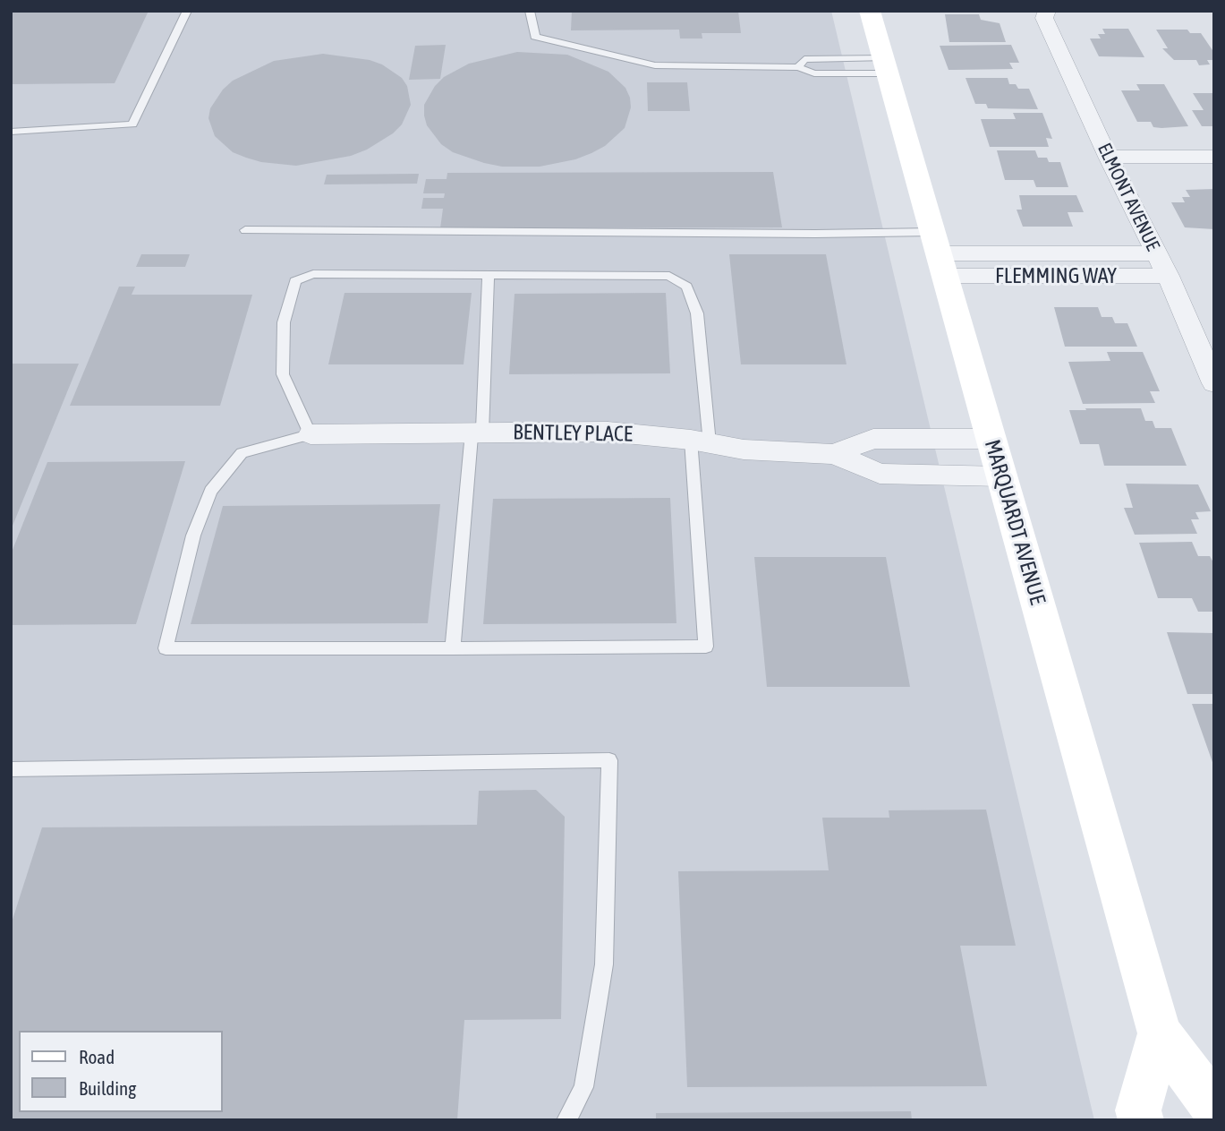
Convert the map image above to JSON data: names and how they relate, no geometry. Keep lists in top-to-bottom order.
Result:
{
  "streets": {
    "main road": ["MARQUARDT AVENUE"],
    "street": ["ELMONT AVENUE", "FLEMMING WAY", "BENTLEY PLACE"]
  },
  "crossings": [
    ["ELMONT AVENUE", "FLEMMING WAY"],
    ["FLEMMING WAY", "MARQUARDT AVENUE"],
    ["BENTLEY PLACE", "MARQUARDT AVENUE"]
  ],
  "legend": ["Road", "Building"]
}
